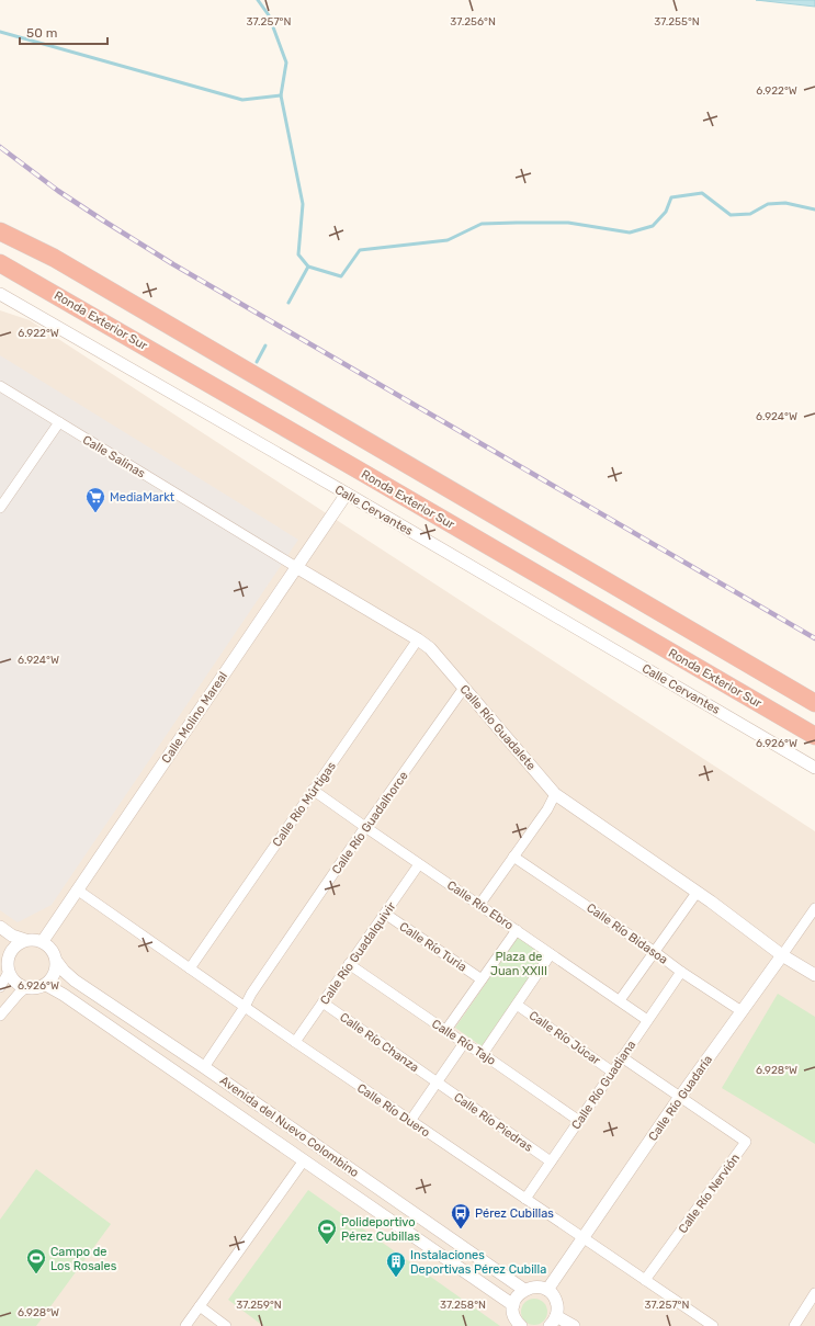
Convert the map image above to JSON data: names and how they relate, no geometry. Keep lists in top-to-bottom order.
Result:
{
  "streets": {
    "highway": ["Ronda Exterior Sur"],
    "street": [
      "Calle Salinas",
      "Calle Cervantes",
      "Calle Molino Mareal",
      "Calle Río Guadalete",
      "Calle Río Múrtigas",
      "Calle Río Guadalhorce",
      "Calle Río Ebro",
      "Calle Río Bidasoa",
      "Calle Río Turia",
      "Calle Río Guadalquivir",
      "Calle Río Júcar",
      "Calle Río Chanza",
      "Calle Río Tajo",
      "Calle Río Guadiana",
      "Calle Río Guadaría",
      "Calle Río Duero",
      "Calle Río Piedras",
      "Avenida del Nuevo Colombino",
      "Calle Río Nervión"
    ]
  },
  "crossings": [
    ["Calle Salinas", "Calle Molino Mareal"],
    ["Calle Salinas", "Calle Río Guadalete"],
    ["Calle Cervantes", "Calle Molino Mareal"],
    ["Calle Molino Mareal", "Calle Río Guadalete"],
    ["Calle Molino Mareal", "Calle Río Duero"],
    ["Calle Molino Mareal", "Avenida del Nuevo Colombino"],
    ["Calle Río Guadalete", "Calle Río Múrtigas"],
    ["Calle Río Guadalete", "Calle Río Guadalhorce"],
    ["Calle Río Guadalete", "Calle Río Guadaría"],
    ["Calle Río Múrtigas", "Calle Río Ebro"],
    ["Calle Río Múrtigas", "Calle Río Duero"],
    ["Calle Río Guadalhorce", "Calle Río Ebro"],
    ["Calle Río Guadalhorce", "Calle Río Duero"],
    ["Calle Río Guadalhorce", "Avenida del Nuevo Colombino"],
    ["Calle Río Ebro", "Calle Río Guadalquivir"],
    ["Calle Río Ebro", "Calle Río Guadiana"],
    ["Calle Río Bidasoa", "Calle Río Guadiana"],
    ["Calle Río Bidasoa", "Calle Río Guadaría"],
    ["Calle Río Turia", "Calle Río Guadalquivir"],
    ["Calle Río Guadalquivir", "Calle Río Chanza"],
    ["Calle Río Guadalquivir", "Calle Río Tajo"],
    ["Calle Río Guadalquivir", "Calle Río Duero"],
    ["Calle Río Júcar", "Calle Río Guadiana"],
    ["Calle Río Chanza", "Calle Río Piedras"],
    ["Calle Río Tajo", "Calle Río Guadiana"],
    ["Calle Río Guadiana", "Calle Río Duero"],
    ["Calle Río Guadiana", "Calle Río Piedras"],
    ["Calle Río Guadiana", "Calle Río Nervión"],
    ["Calle Río Guadaría", "Calle Río Duero"],
    ["Calle Río Guadaría", "Calle Río Nervión"],
    ["Calle Río Duero", "Calle Río Nervión"]
  ],
  "parks": ["Plaza de Juan XXIII"],
  "places": {
    "supermarket": ["MediaMarkt"],
    "bus stop": ["Pérez Cubillas"],
    "sports": ["Polideportivo Pérez Cubillas", "Campo de Los Rosales"],
    "building": ["Instalaciones Deportivas Pérez Cubilla"]
  },
  "scale_bar": "50 m",
  "coordinates": [
    "37.257°N",
    "37.256°N",
    "37.255°N",
    "6.922°W",
    "6.924°W",
    "6.926°W",
    "6.928°W",
    "37.259°N",
    "37.258°N"
  ]
}
